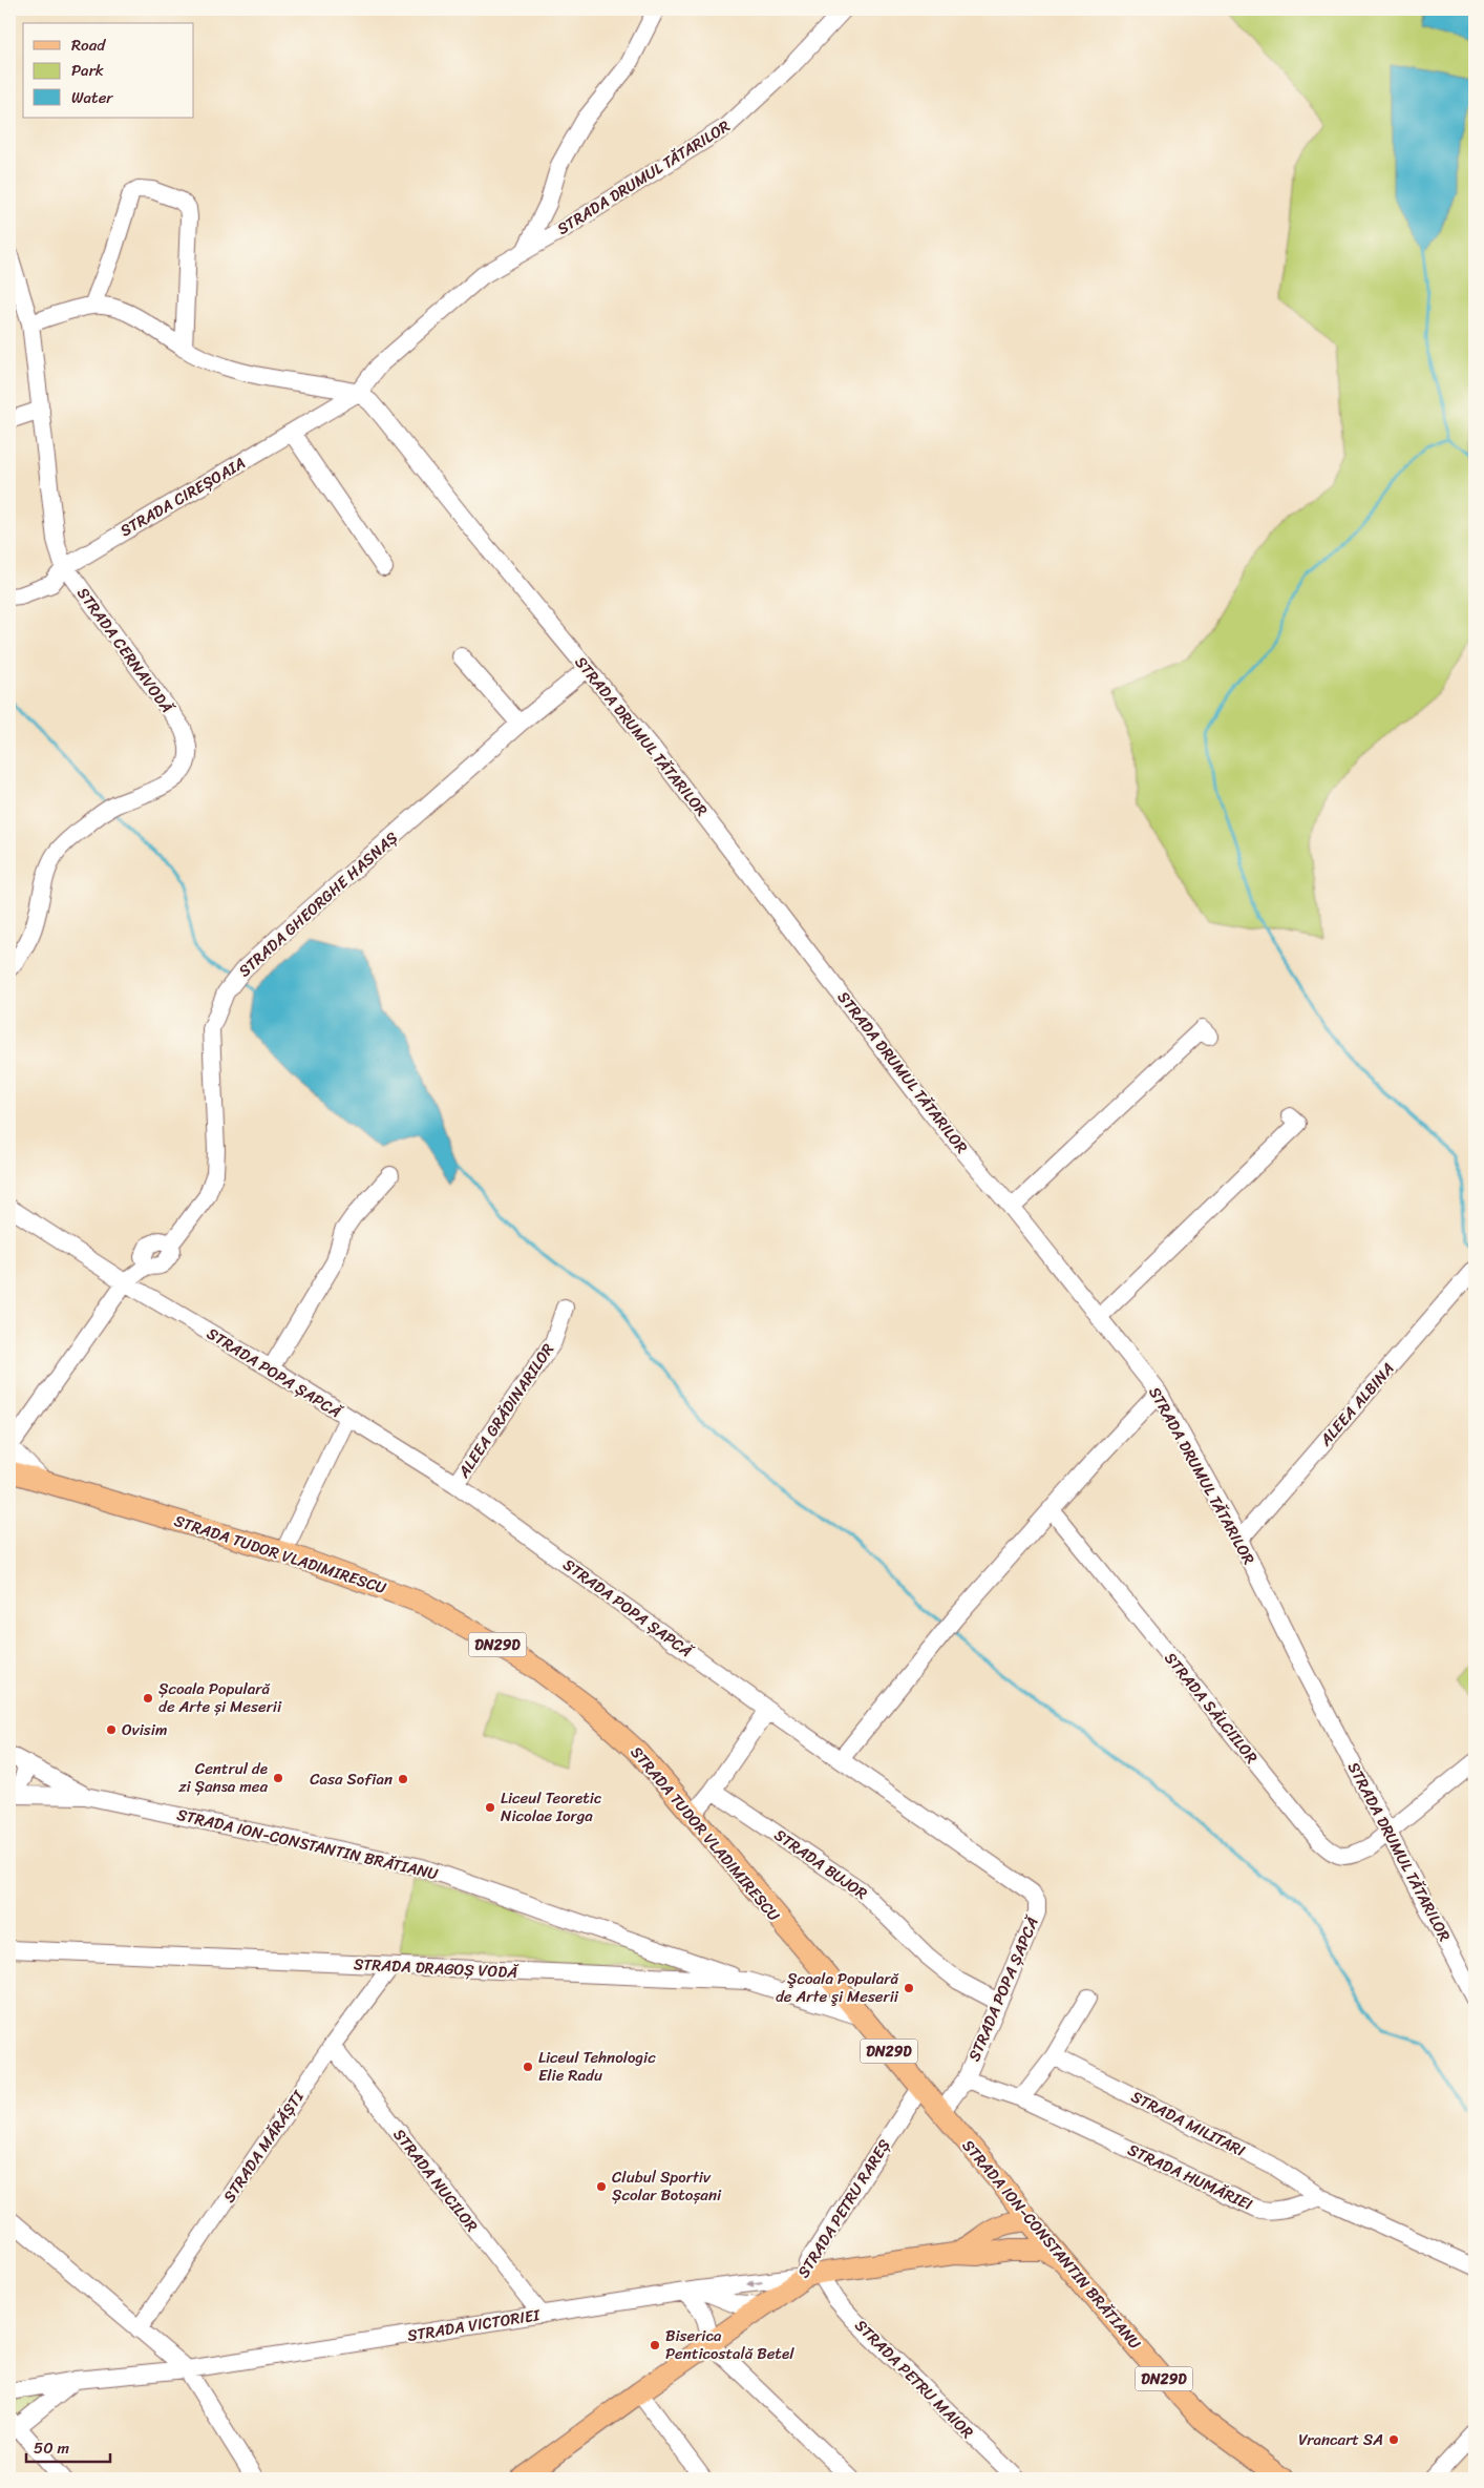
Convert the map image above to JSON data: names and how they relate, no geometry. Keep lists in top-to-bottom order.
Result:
{
  "streets": {
    "main road": [
      "STRADA TUDOR VLADIMIRESCU",
      "DN29D",
      "STRADA ION-CONSTANTIN BRĂTIANU",
      "STRADA PETRU RAREȘ",
      "STRADA VICTORIEI"
    ],
    "street": [
      "STRADA DRUMUL TĂTARILOR",
      "STRADA CIREȘOAIA",
      "STRADA CERNAVODĂ",
      "STRADA GHEORGHE HASNAȘ",
      "STRADA POPA ȘAPCĂ",
      "ALEEA ALBINA",
      "ALEEA GRĂDINARILOR",
      "STRADA SĂLCIILOR",
      "STRADA BUJOR",
      "STRADA DRAGOȘ VODĂ",
      "STRADA MILITARI",
      "STRADA MĂRĂȘTI",
      "STRADA HUMĂRIEI",
      "STRADA NUCILOR",
      "STRADA PETRU MAIOR"
    ]
  },
  "crossings": [
    ["STRADA DRUMUL TĂTARILOR", "STRADA CIREȘOAIA"],
    ["STRADA DRUMUL TĂTARILOR", "STRADA GHEORGHE HASNAȘ"],
    ["STRADA DRUMUL TĂTARILOR", "ALEEA ALBINA"],
    ["STRADA DRUMUL TĂTARILOR", "STRADA SĂLCIILOR"],
    ["STRADA CIREȘOAIA", "STRADA CERNAVODĂ"],
    ["STRADA GHEORGHE HASNAȘ", "STRADA POPA ȘAPCĂ"],
    ["STRADA POPA ȘAPCĂ", "ALEEA GRĂDINARILOR"],
    ["STRADA POPA ȘAPCĂ", "STRADA ION-CONSTANTIN BRĂTIANU"],
    ["STRADA POPA ȘAPCĂ", "STRADA BUJOR"],
    ["STRADA POPA ȘAPCĂ", "STRADA HUMĂRIEI"],
    ["STRADA TUDOR VLADIMIRESCU", "STRADA ION-CONSTANTIN BRĂTIANU"],
    ["STRADA TUDOR VLADIMIRESCU", "STRADA DRAGOȘ VODĂ"],
    ["STRADA ION-CONSTANTIN BRĂTIANU", "STRADA DRAGOȘ VODĂ"],
    ["STRADA ION-CONSTANTIN BRĂTIANU", "STRADA PETRU RAREȘ"],
    ["STRADA ION-CONSTANTIN BRĂTIANU", "STRADA VICTORIEI"],
    ["STRADA DRAGOȘ VODĂ", "STRADA MĂRĂȘTI"],
    ["STRADA MILITARI", "STRADA HUMĂRIEI"],
    ["STRADA MĂRĂȘTI", "STRADA NUCILOR"],
    ["STRADA NUCILOR", "STRADA VICTORIEI"],
    ["STRADA PETRU RAREȘ", "STRADA VICTORIEI"],
    ["STRADA PETRU RAREȘ", "STRADA PETRU MAIOR"],
    ["STRADA VICTORIEI", "STRADA PETRU MAIOR"]
  ],
  "places": [
    "Școala Populară de Arte și Meserii",
    "Ovisim",
    "Centrul de zi Șansa mea",
    "Casa Sofian",
    "Liceul Teoretic Nicolae Iorga",
    "Şcoala Populară de Arte şi Meserii",
    "Liceul Tehnologic Elie Radu",
    "Clubul Sportiv Școlar Botoșani",
    "Biserica Penticostală Betel",
    "Vrancart SA"
  ],
  "legend": ["Road", "Park", "Water"],
  "scale_bar": "50 m"
}
